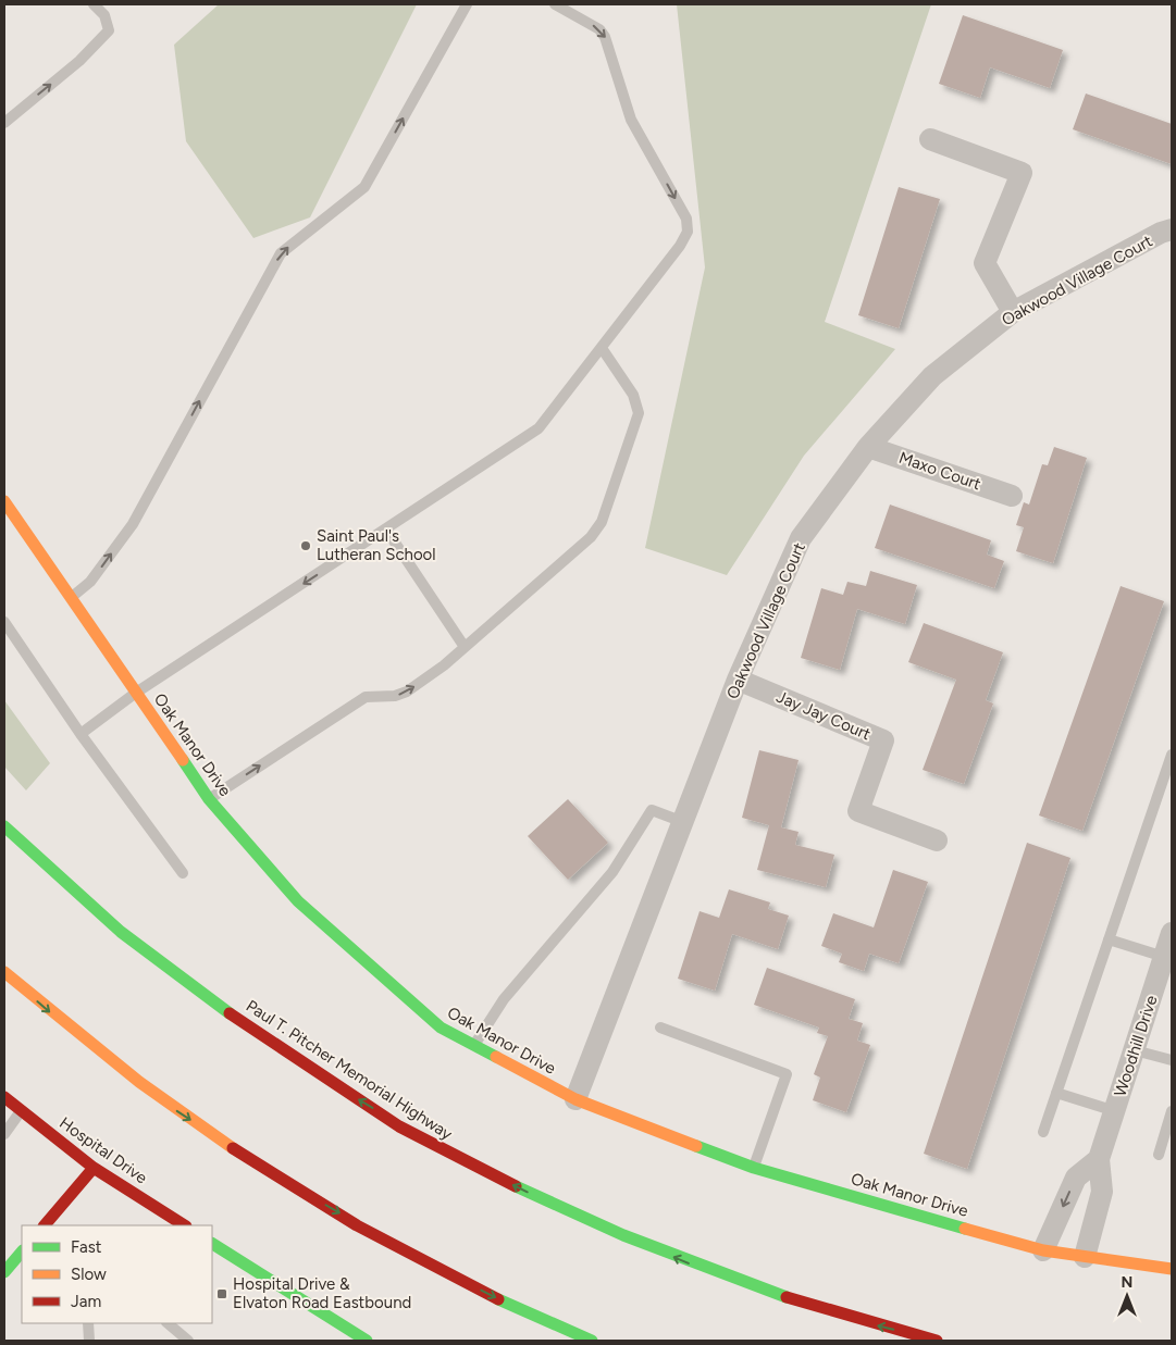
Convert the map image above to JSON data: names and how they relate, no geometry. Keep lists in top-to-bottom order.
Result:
{
  "streets": {
    "main road": ["Oak Manor Drive", "Paul T. Pitcher Memorial Highway", "Hospital Drive"],
    "street": [
      "Oakwood Village Court",
      "Maxo Court",
      "Jay Jay Court",
      "Woodhill Drive"
    ]
  },
  "crossings": [
    ["Oakwood Village Court", "Maxo Court"],
    ["Oakwood Village Court", "Jay Jay Court"],
    ["Oakwood Village Court", "Oak Manor Drive"],
    ["Oak Manor Drive", "Woodhill Drive"]
  ],
  "places": {
    "other": ["Saint Paul's Lutheran School"],
    "transit": ["Hospital Drive & Elvaton Road Eastbound"]
  },
  "legend": ["Fast", "Slow", "Jam"],
  "north": "top"
}
